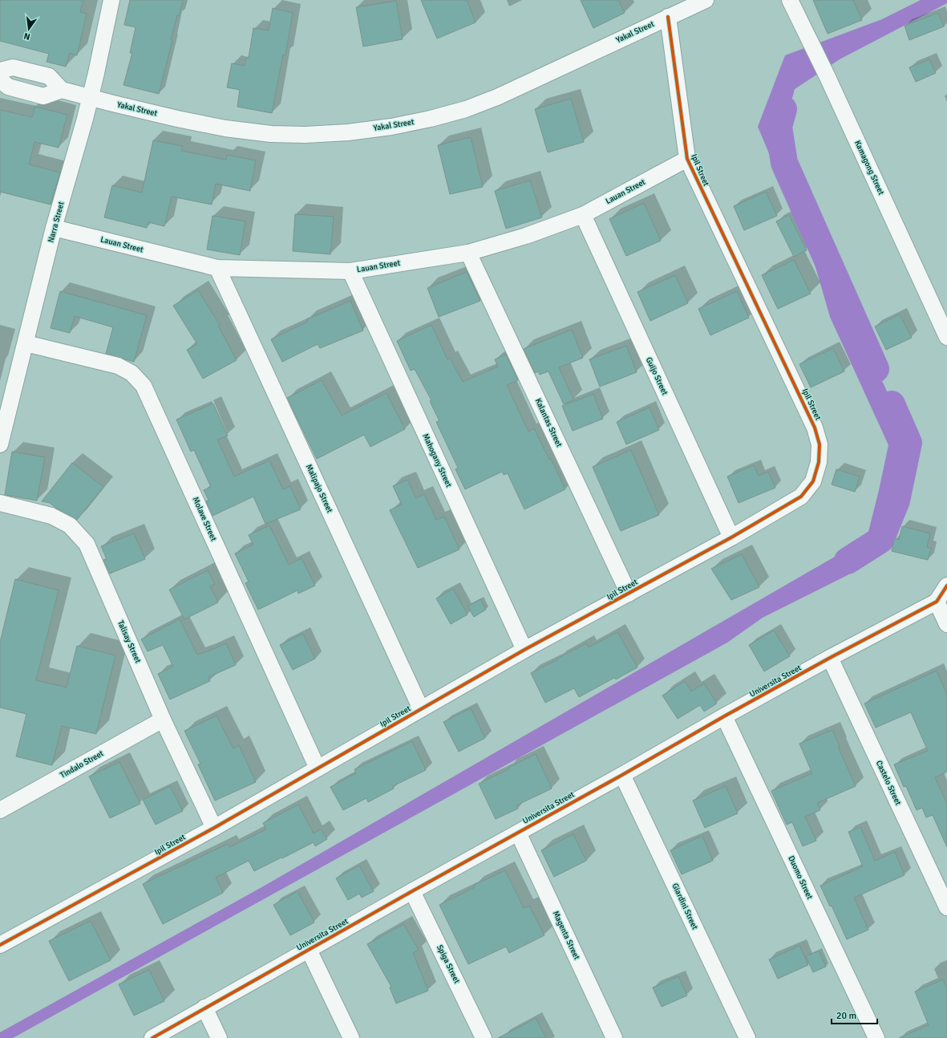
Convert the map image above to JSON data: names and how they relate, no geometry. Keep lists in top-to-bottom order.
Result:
{
  "streets": {
    "street": [
      "Yakal Street",
      "Kamagong Street",
      "Ipil Street",
      "Lauan Street",
      "Narra Street",
      "Guijo Street",
      "Kalantas Street",
      "Mahogany Street",
      "Malipajo Street",
      "Molave Street",
      "Talisay Street",
      "Universita Street",
      "Tindalo Street",
      "Castelo Street",
      "Duomo Street",
      "Giardini Street",
      "Magenta Street",
      "Spiga Street"
    ]
  },
  "crossings": [
    ["Yakal Street", "Ipil Street"],
    ["Yakal Street", "Narra Street"],
    ["Ipil Street", "Lauan Street"],
    ["Ipil Street", "Guijo Street"],
    ["Ipil Street", "Kalantas Street"],
    ["Ipil Street", "Mahogany Street"],
    ["Ipil Street", "Malipajo Street"],
    ["Ipil Street", "Molave Street"],
    ["Ipil Street", "Talisay Street"],
    ["Lauan Street", "Narra Street"],
    ["Lauan Street", "Guijo Street"],
    ["Lauan Street", "Kalantas Street"],
    ["Lauan Street", "Mahogany Street"],
    ["Lauan Street", "Malipajo Street"],
    ["Narra Street", "Molave Street"],
    ["Talisay Street", "Tindalo Street"],
    ["Universita Street", "Castelo Street"],
    ["Universita Street", "Duomo Street"],
    ["Universita Street", "Giardini Street"],
    ["Universita Street", "Magenta Street"],
    ["Universita Street", "Spiga Street"]
  ],
  "scale_bar": "20 m",
  "north": "bottom"
}
